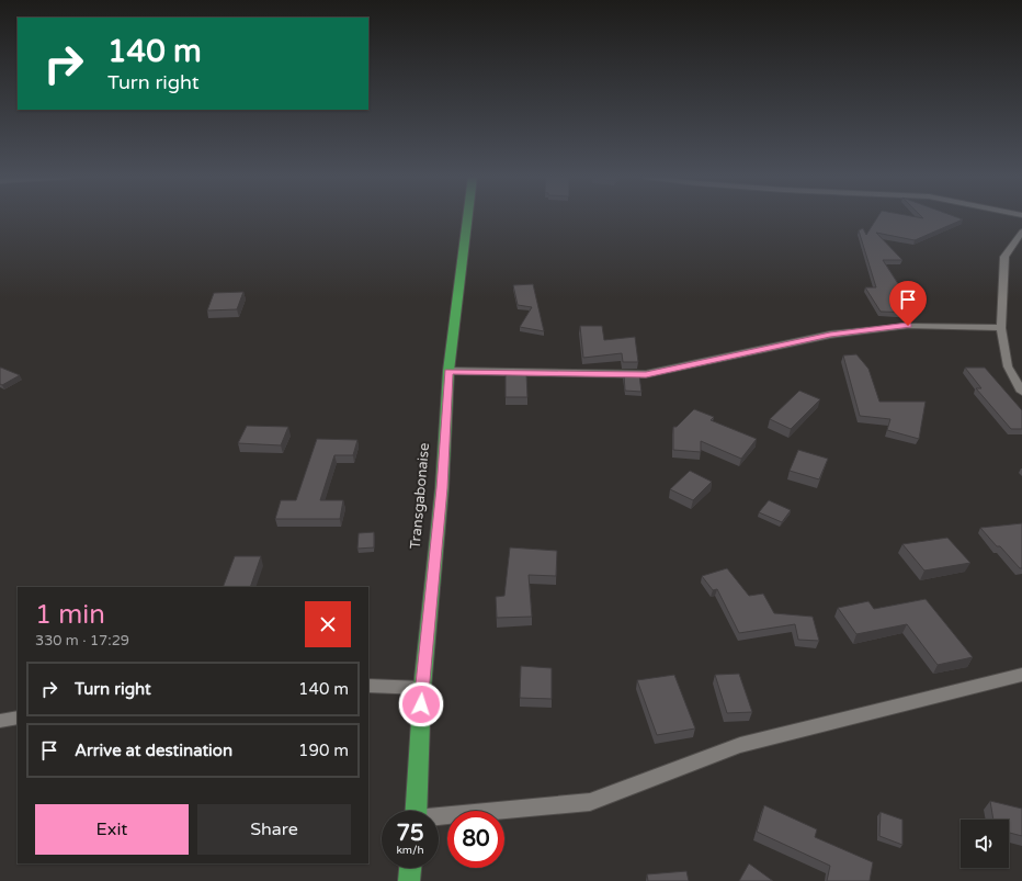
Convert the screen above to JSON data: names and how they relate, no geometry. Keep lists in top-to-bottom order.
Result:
{
  "streets": {
    "highway": ["Transgabonaise"]
  },
  "page": {
    "turn": ["140 m", "Turn right"],
    "heading": ["1 min", "330 m · 17:29"],
    "list": [
      {
        "name": "Turn right",
        "value": "140 m"
      },
      {
        "name": "Arrive at destination",
        "value": "190 m"
      }
    ],
    "buttons": ["Exit", "Share"],
    "speed": "75 km/h",
    "limit": "80"
  }
}
